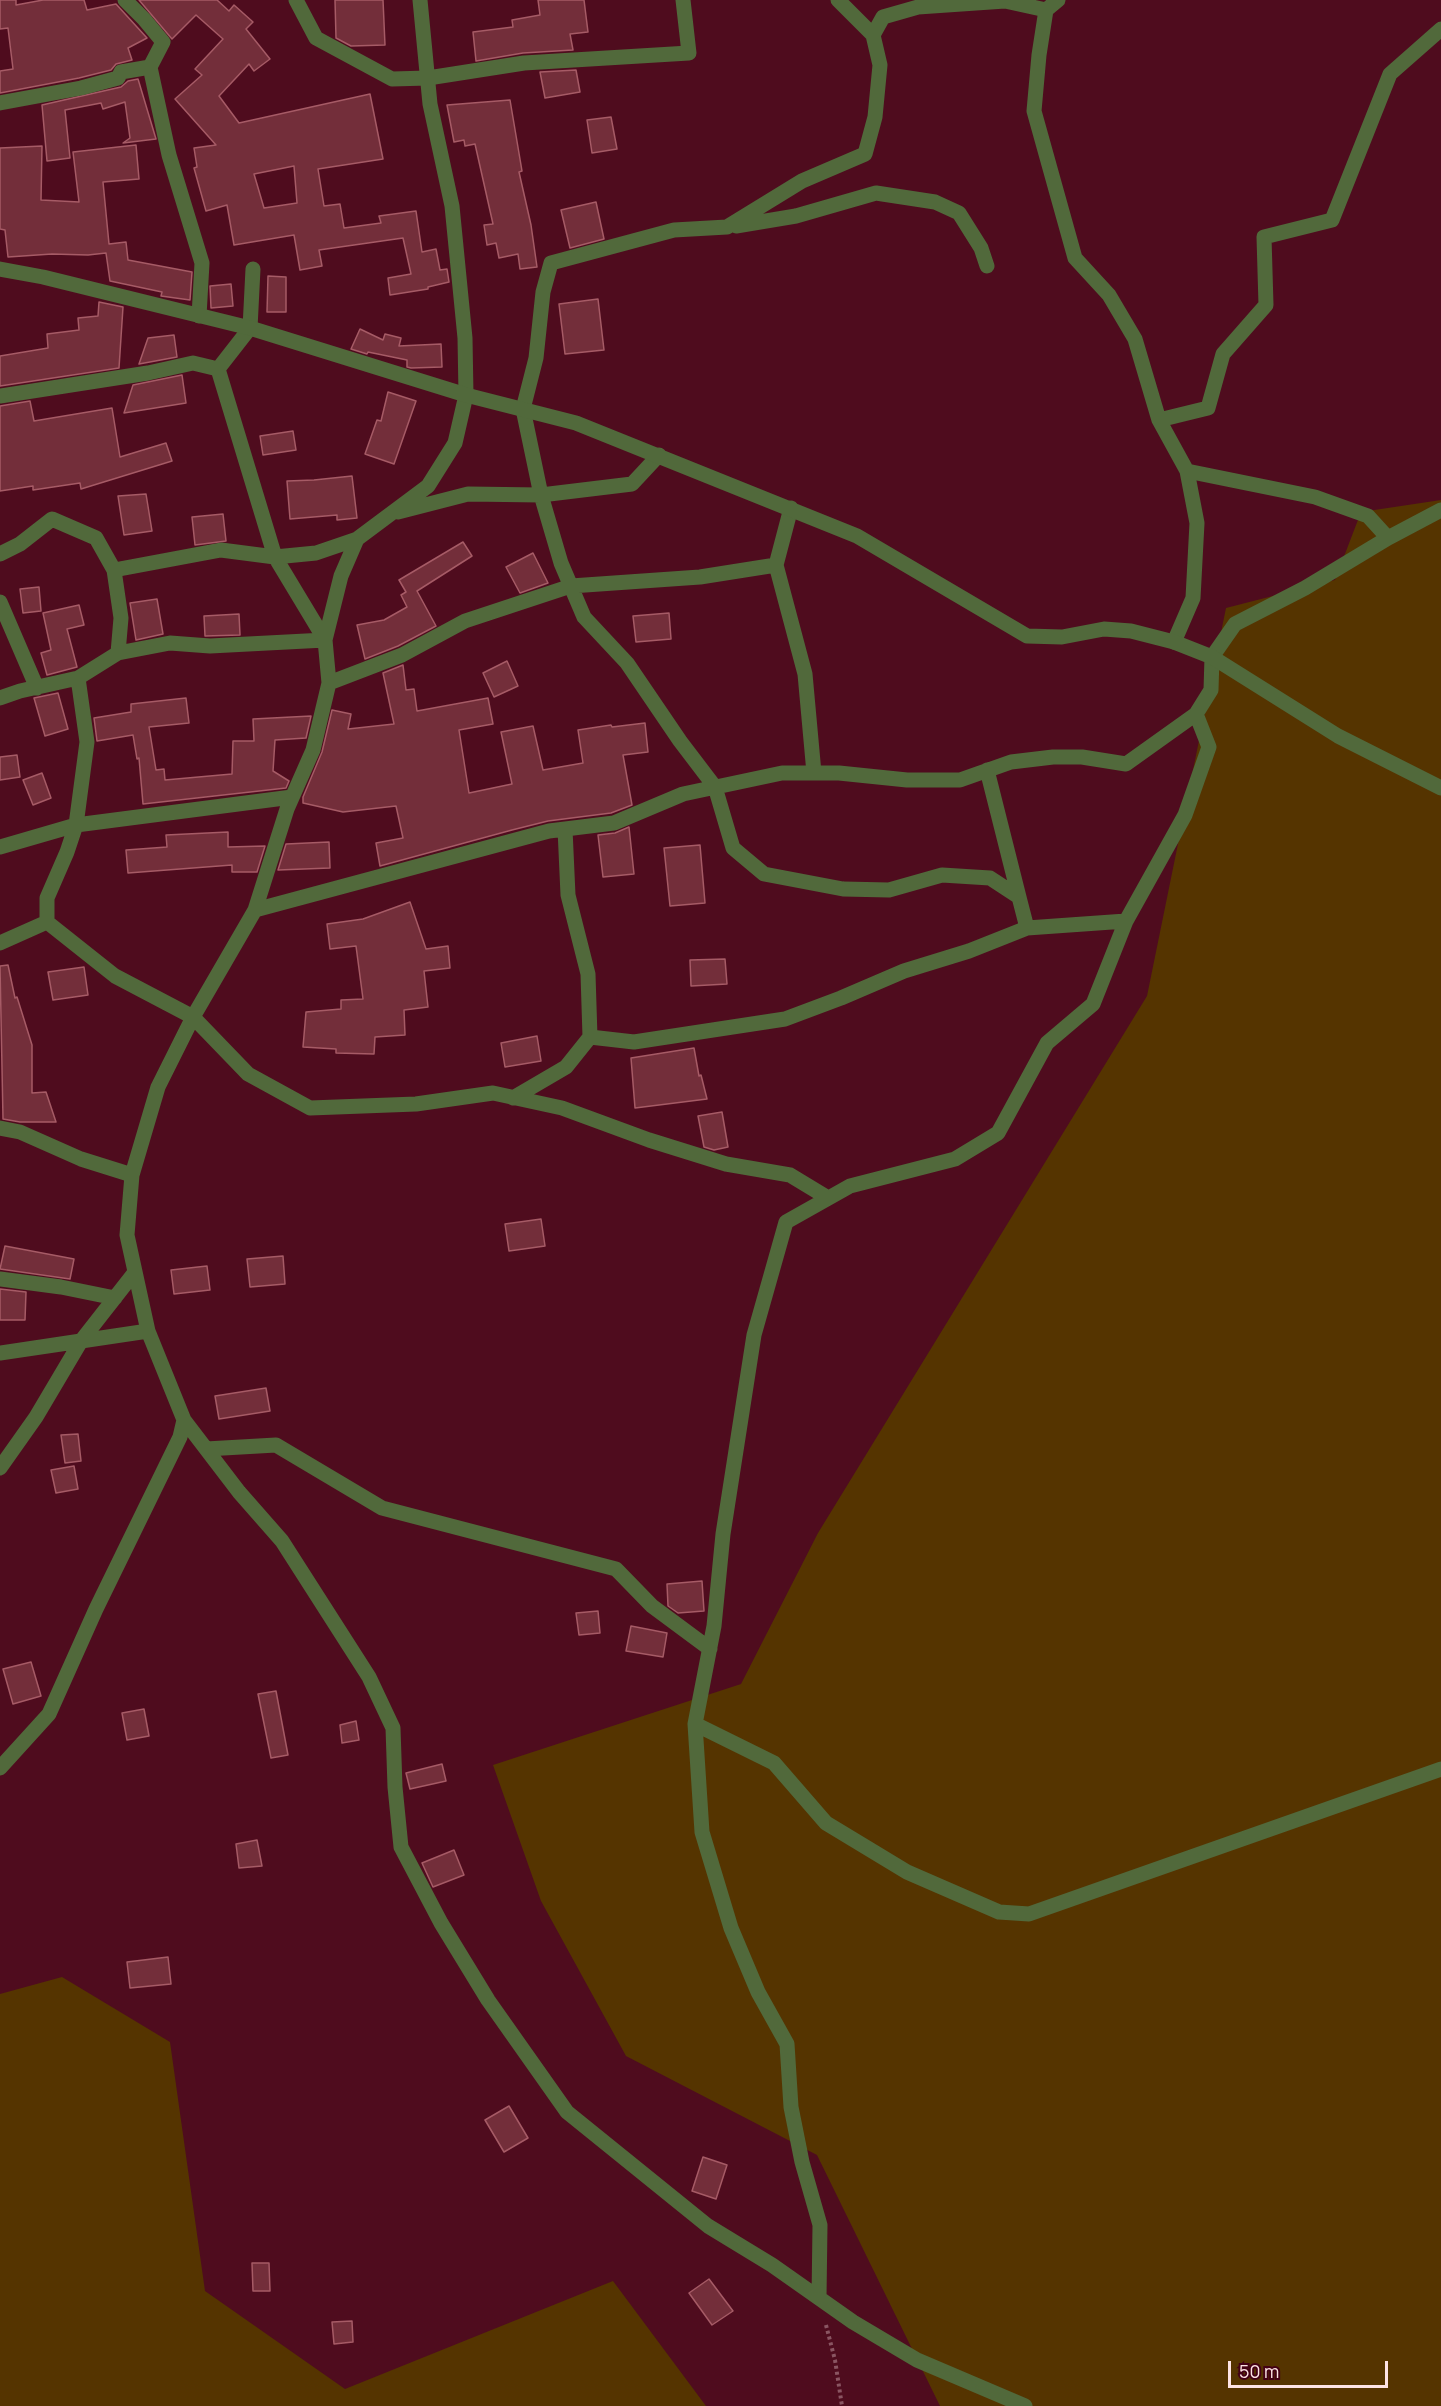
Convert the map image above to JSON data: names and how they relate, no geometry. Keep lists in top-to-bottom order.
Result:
{
  "scale_bar": "50 m"
}
